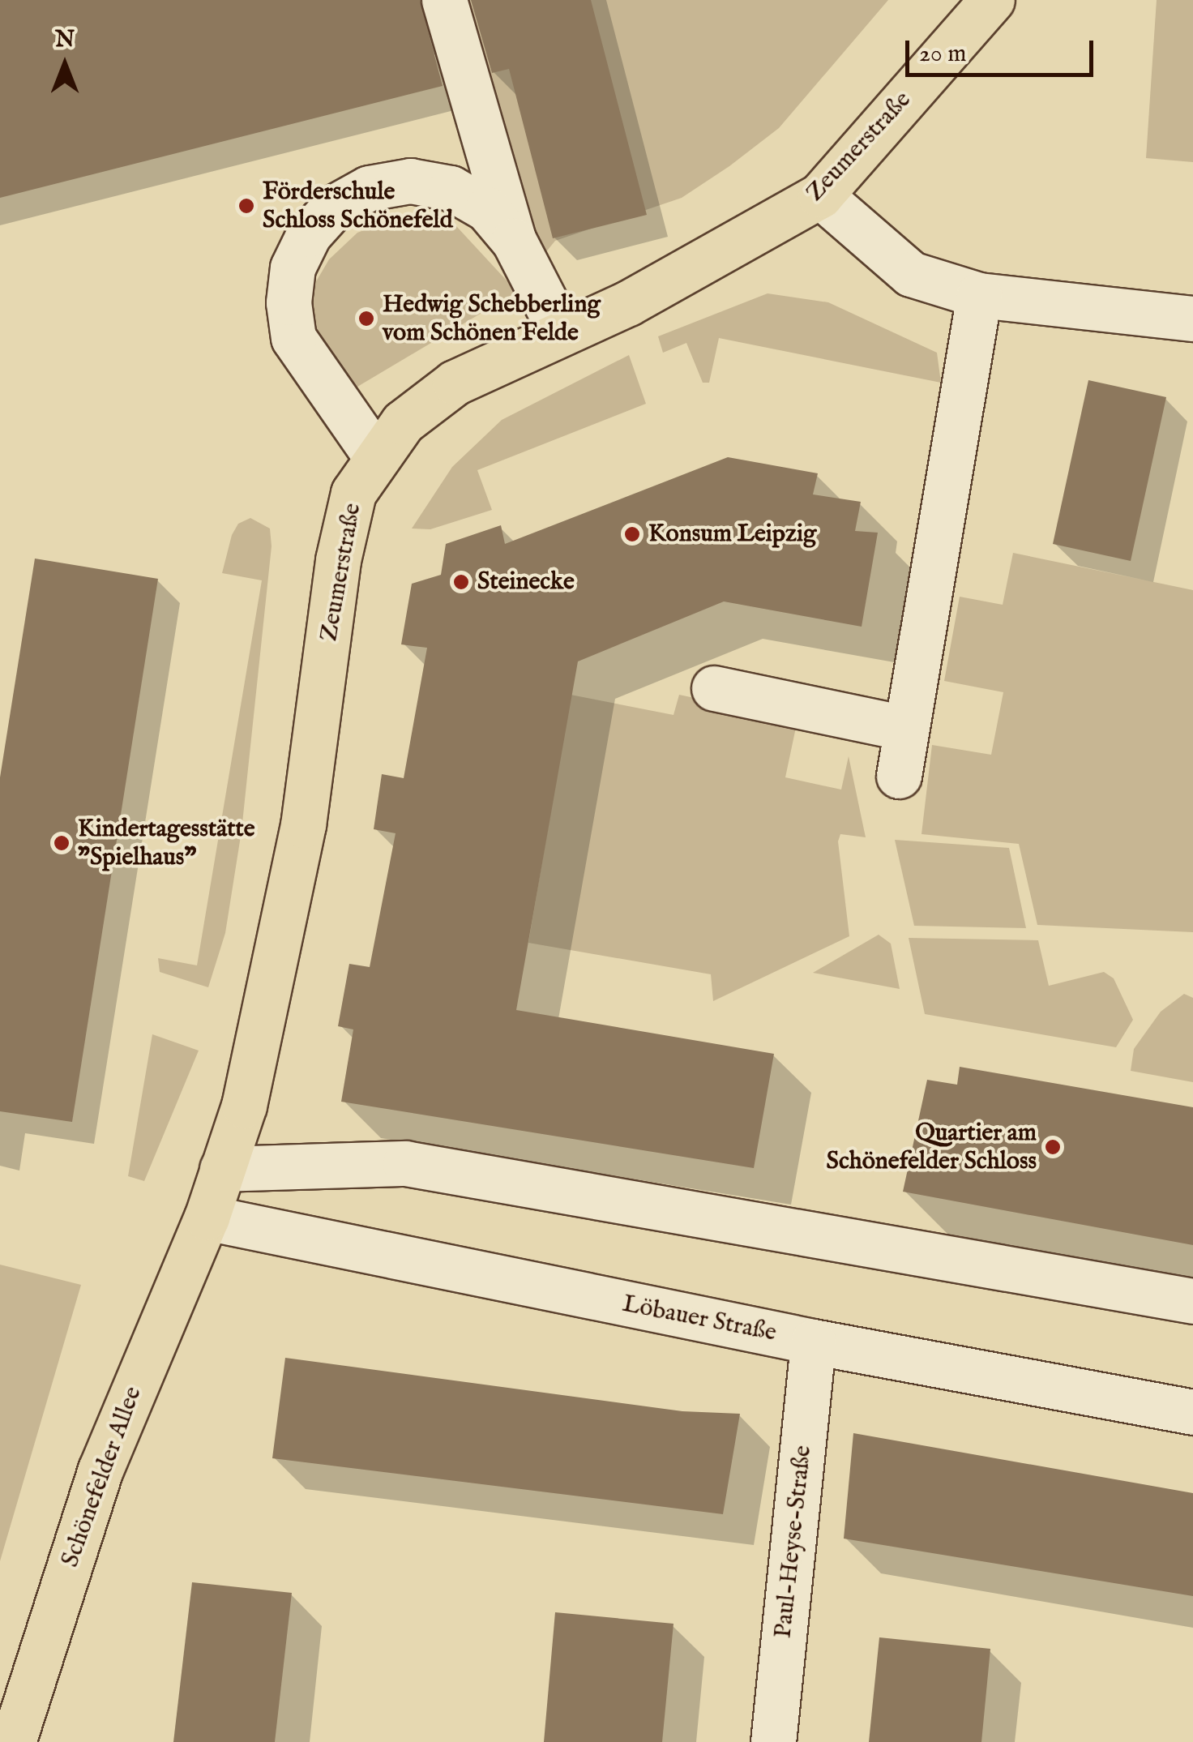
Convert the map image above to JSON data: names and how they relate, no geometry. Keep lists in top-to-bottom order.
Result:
{
  "streets": {
    "main road": ["Zeumerstraße", "Schönefelder Allee"],
    "street": ["Löbauer Straße", "Paul-Heyse-Straße"]
  },
  "crossings": [
    ["Zeumerstraße", "Löbauer Straße"],
    ["Zeumerstraße", "Schönefelder Allee"],
    ["Löbauer Straße", "Schönefelder Allee"],
    ["Löbauer Straße", "Paul-Heyse-Straße"]
  ],
  "places": [
    "Förderschule Schloss Schönefeld",
    "Hedwig Schebberling vom Schönen Felde",
    "Konsum Leipzig",
    "Steinecke",
    "Kindertagesstätte \"Spielhaus\"",
    "Quartier am Schönefelder Schloss"
  ],
  "scale_bar": "20 m",
  "north": "top"
}
